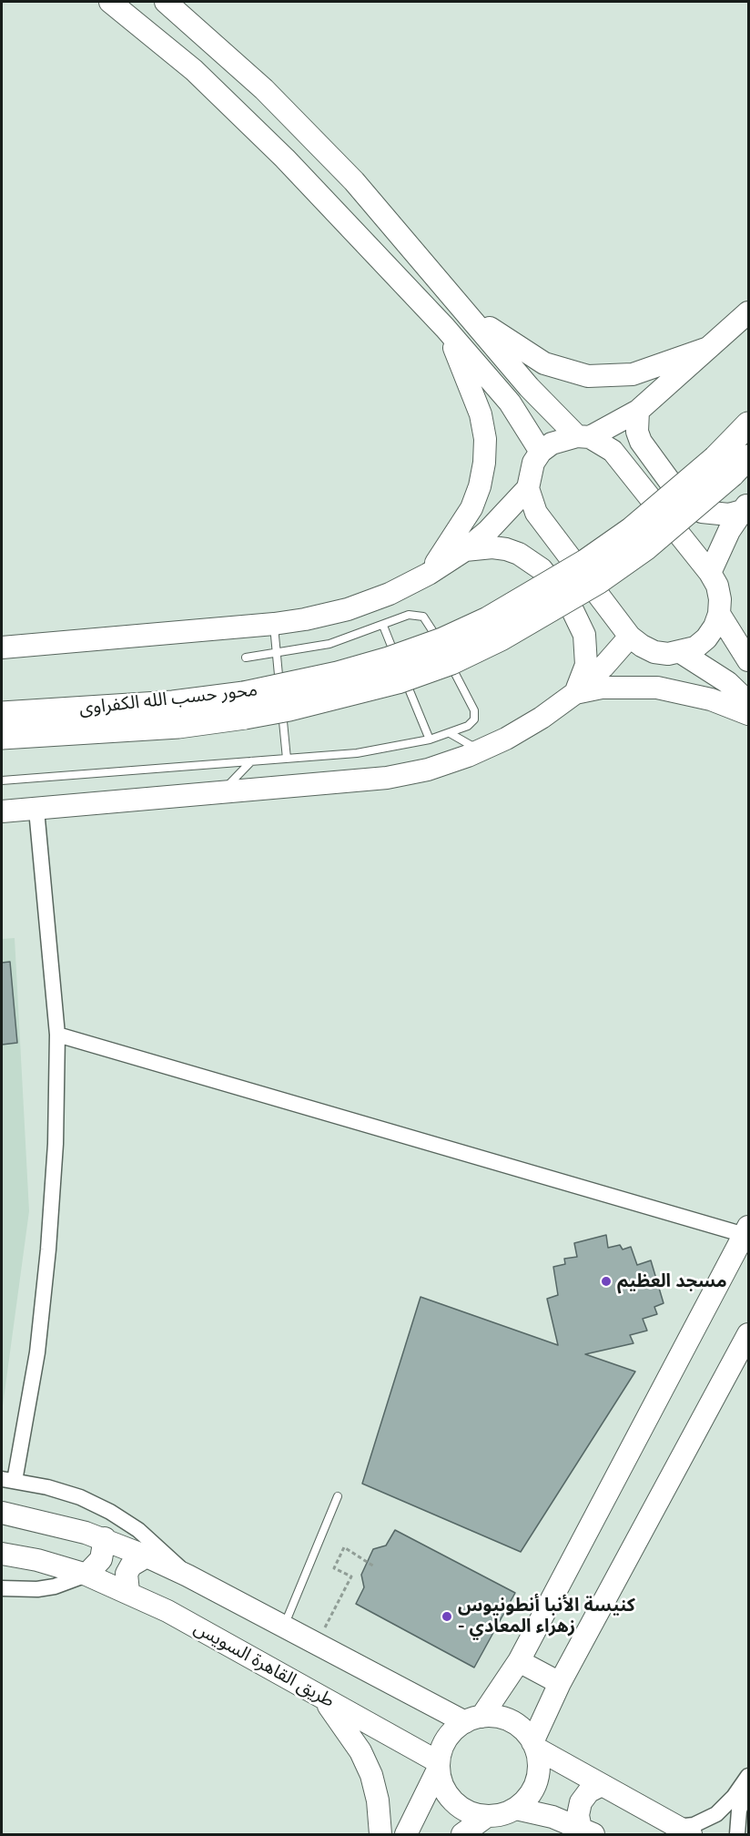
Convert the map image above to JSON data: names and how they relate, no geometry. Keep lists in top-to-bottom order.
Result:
{
  "streets": {
    "main road": ["محور حسب الله الكفراوى"],
    "street": ["طريق القاهرة السويس"]
  },
  "places": ["مسجد العظيم", "كنيسة الأنبا أنطونيوس - زهراء المعادي"]
}
